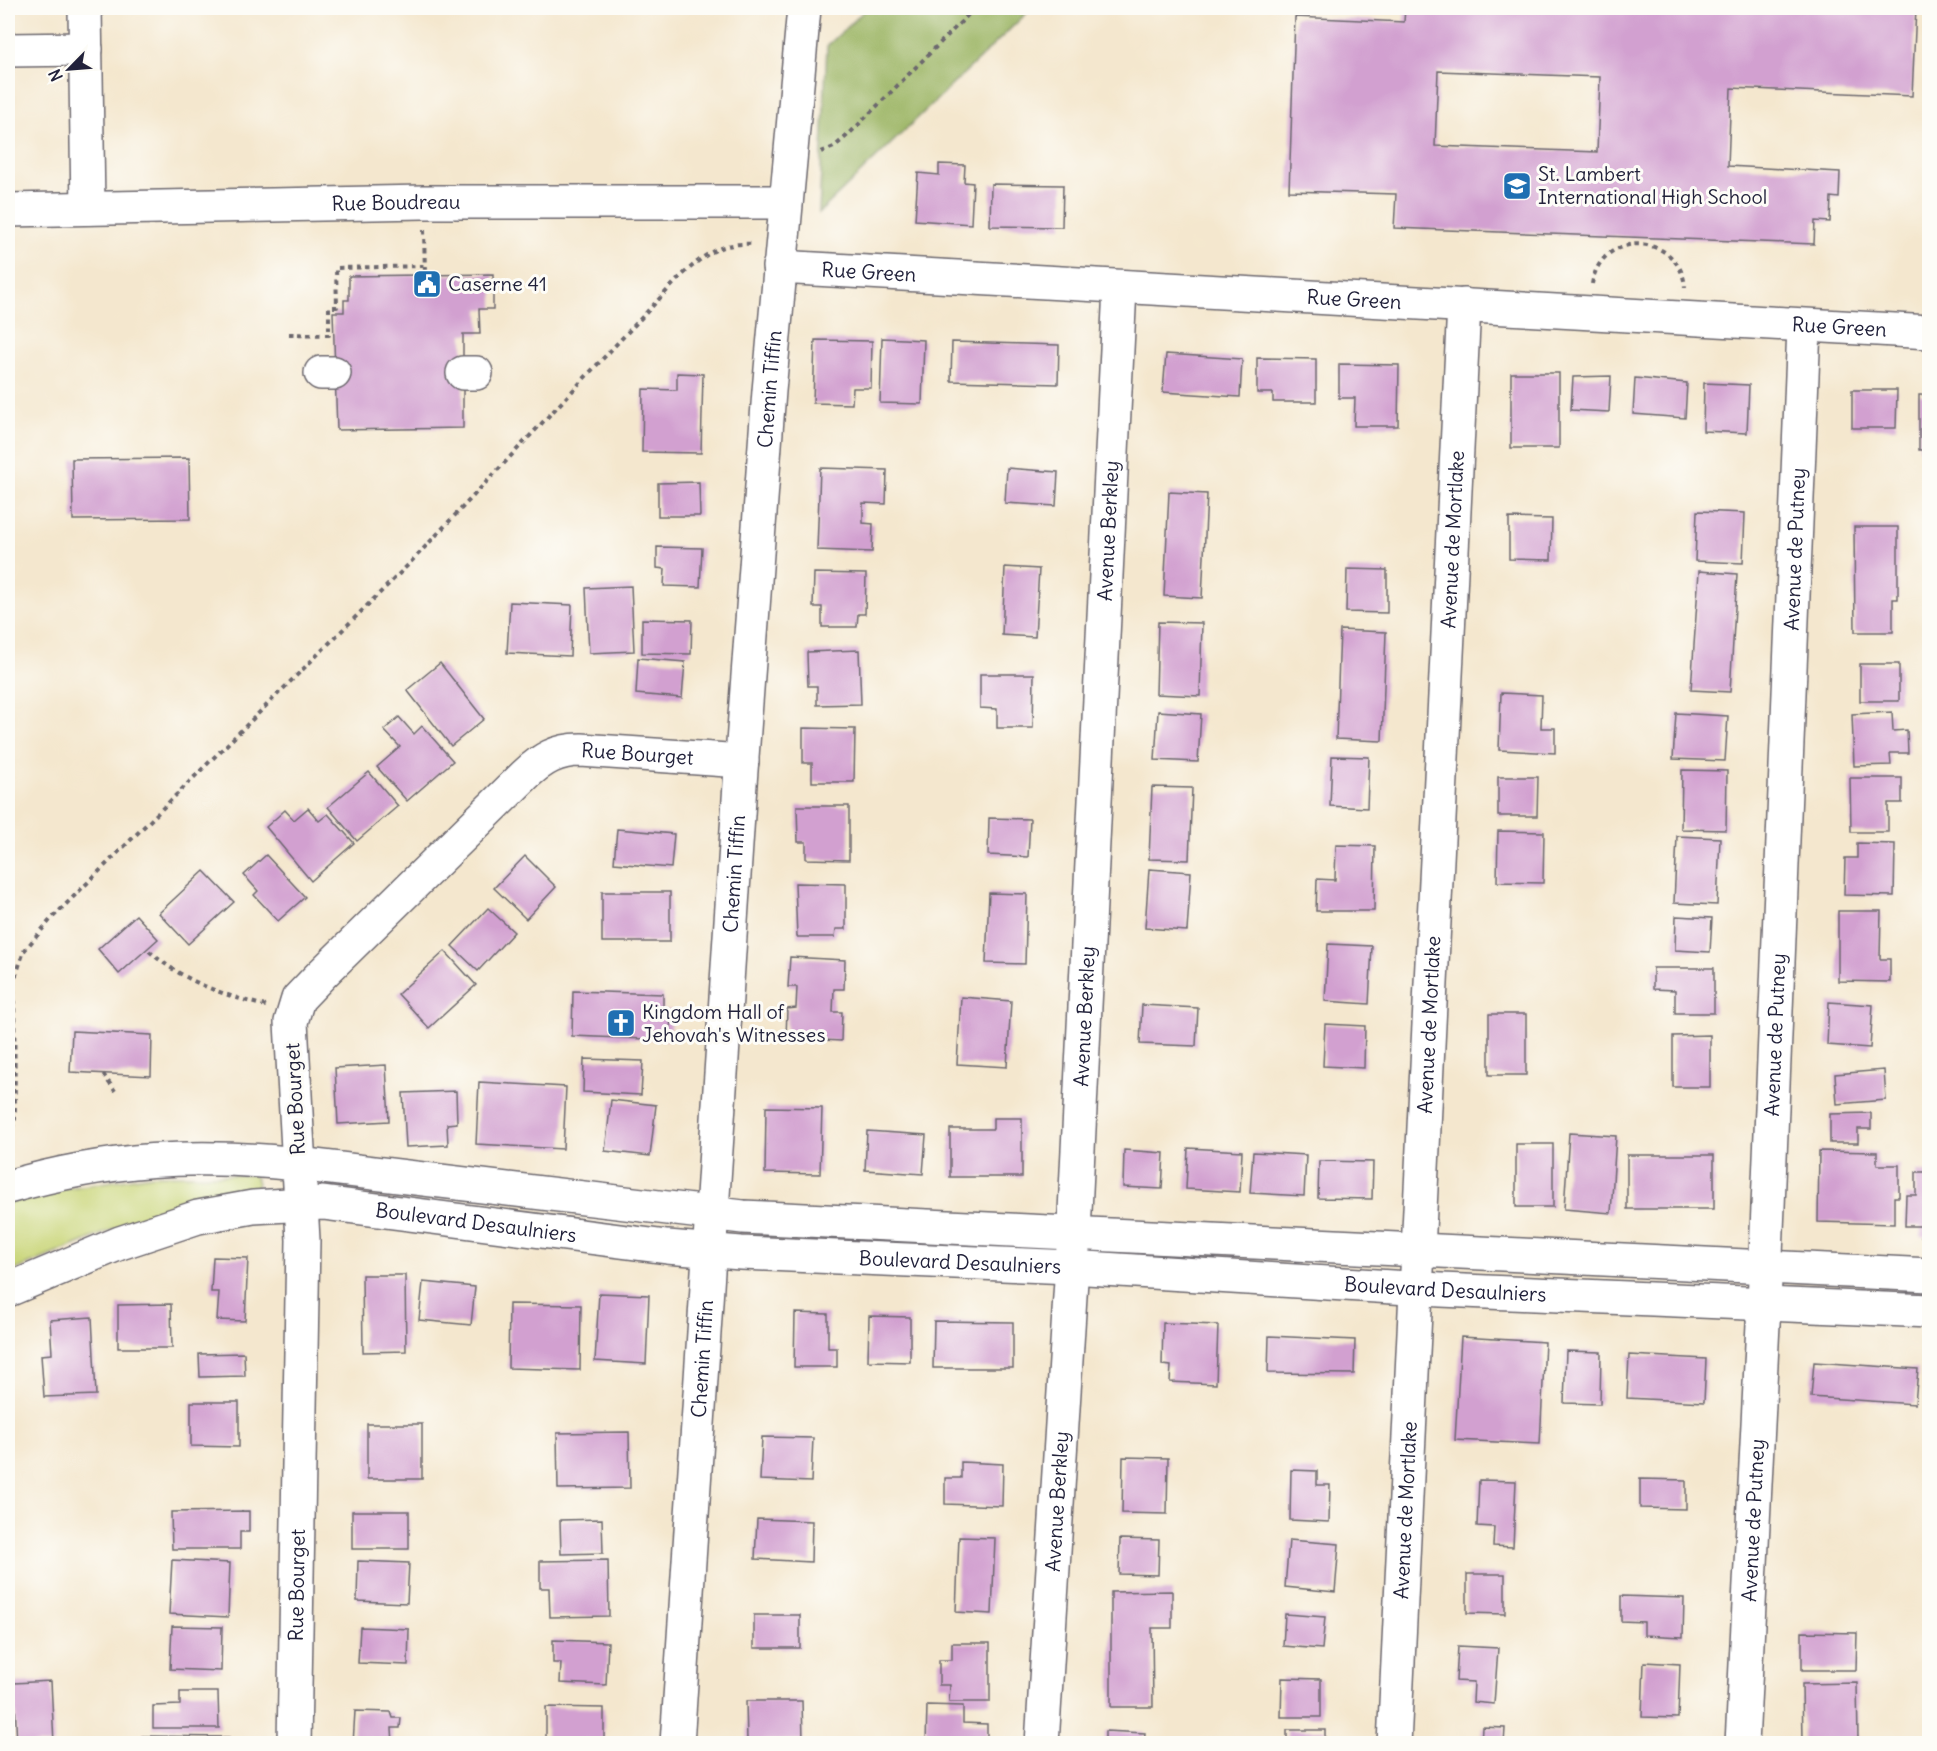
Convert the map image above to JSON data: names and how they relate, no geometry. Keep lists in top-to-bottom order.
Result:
{
  "streets": {
    "street": [
      "Rue Boudreau",
      "Rue Green",
      "Chemin Tiffin",
      "Avenue Berkley",
      "Avenue de Mortlake",
      "Avenue de Putney",
      "Rue Bourget",
      "Boulevard Desaulniers"
    ]
  },
  "crossings": [
    ["Rue Boudreau", "Chemin Tiffin"],
    ["Rue Green", "Chemin Tiffin"],
    ["Rue Green", "Avenue Berkley"],
    ["Rue Green", "Avenue de Mortlake"],
    ["Rue Green", "Avenue de Putney"],
    ["Chemin Tiffin", "Rue Bourget"],
    ["Chemin Tiffin", "Boulevard Desaulniers"],
    ["Avenue Berkley", "Boulevard Desaulniers"],
    ["Avenue de Mortlake", "Boulevard Desaulniers"],
    ["Avenue de Putney", "Boulevard Desaulniers"],
    ["Rue Bourget", "Boulevard Desaulniers"]
  ],
  "places": {
    "school or university": ["St. Lambert International High School"],
    "public building": ["Caserne 41"],
    "church": ["Kingdom Hall of Jehovah's Witnesses"]
  },
  "north": "bottom left"
}
